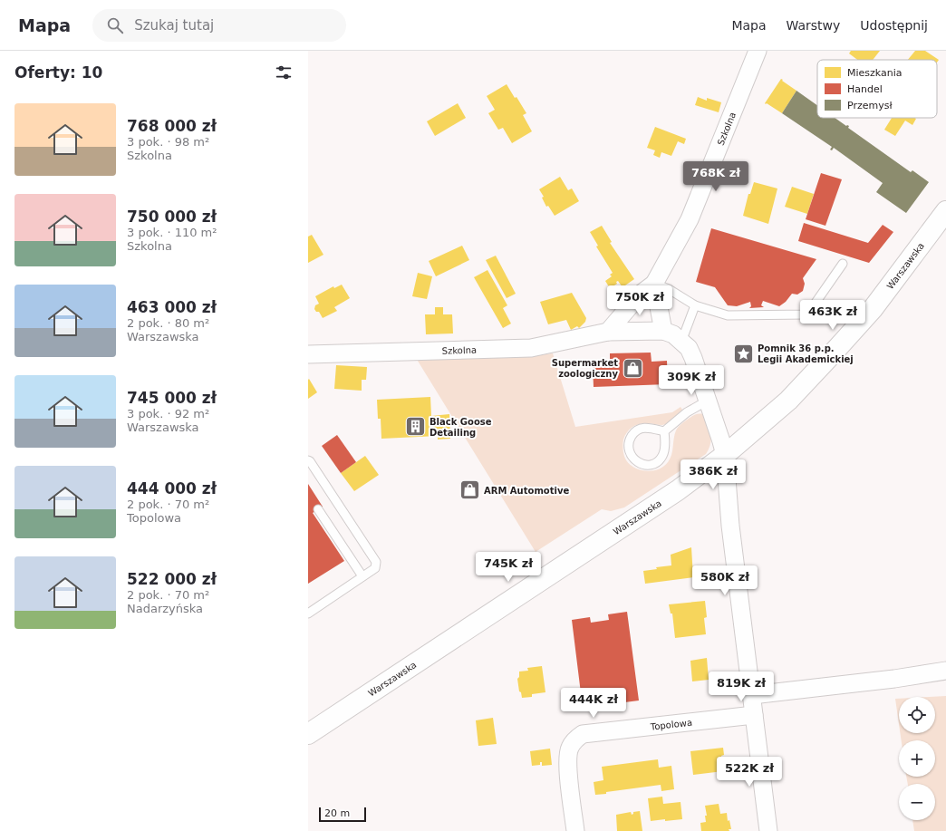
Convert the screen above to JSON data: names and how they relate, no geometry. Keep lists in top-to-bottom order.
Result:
{
  "streets": {
    "main road": ["Warszawska"],
    "street": ["Szkolna", "Topolowa"]
  },
  "crossings": [
    ["Szkolna", "Warszawska"],
    ["Szkolna", "Topolowa"]
  ],
  "places": {
    "place": ["Pomnik 36 p.p. Legii Akademickiej"],
    "shop": ["Supermarket zoologiczny", "ARM Automotive"],
    "building": ["Black Goose Detailing"]
  },
  "legend": ["Mieszkania", "Handel", "Przemysł"],
  "scale_bar": "20 m",
  "page": {
    "header": "Mapa",
    "search": "Szukaj tutaj",
    "nav": ["Mapa", "Warstwy", "Udostępnij"],
    "heading": "Oferty: 10",
    "list": [
      {
        "name": "768 000 zł",
        "note": "3 pok. · 98 m² · Szkolna"
      },
      {
        "name": "750 000 zł",
        "note": "3 pok. · 110 m² · Szkolna"
      },
      {
        "name": "463 000 zł",
        "note": "2 pok. · 80 m² · Warszawska"
      },
      {
        "name": "745 000 zł",
        "note": "3 pok. · 92 m² · Warszawska"
      },
      {
        "name": "444 000 zł",
        "note": "2 pok. · 70 m² · Topolowa"
      },
      {
        "name": "522 000 zł",
        "note": "2 pok. · 70 m² · Nadarzyńska"
      }
    ],
    "price": [
      "768K zł",
      "750K zł",
      "463K zł",
      "309K zł",
      "386K zł",
      "745K zł",
      "580K zł",
      "819K zł",
      "444K zł",
      "522K zł"
    ],
    "map_buttons": ["+", "−"],
    "scale": "20 m"
  }
}
